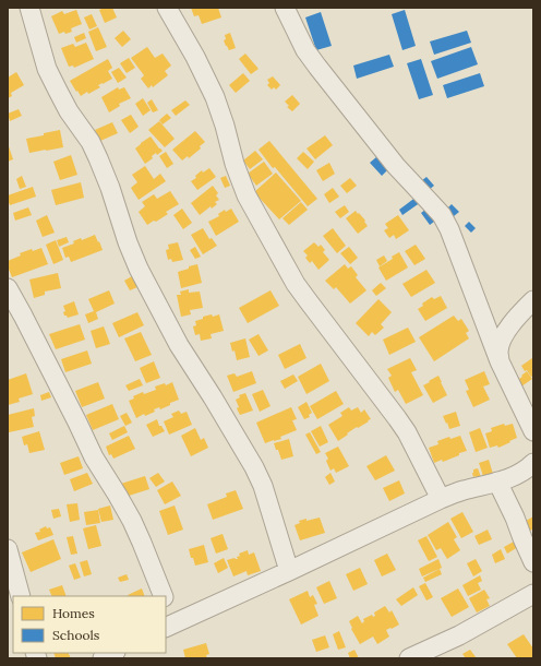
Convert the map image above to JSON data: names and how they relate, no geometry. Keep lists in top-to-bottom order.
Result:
{
  "legend": ["Homes", "Schools"]
}
